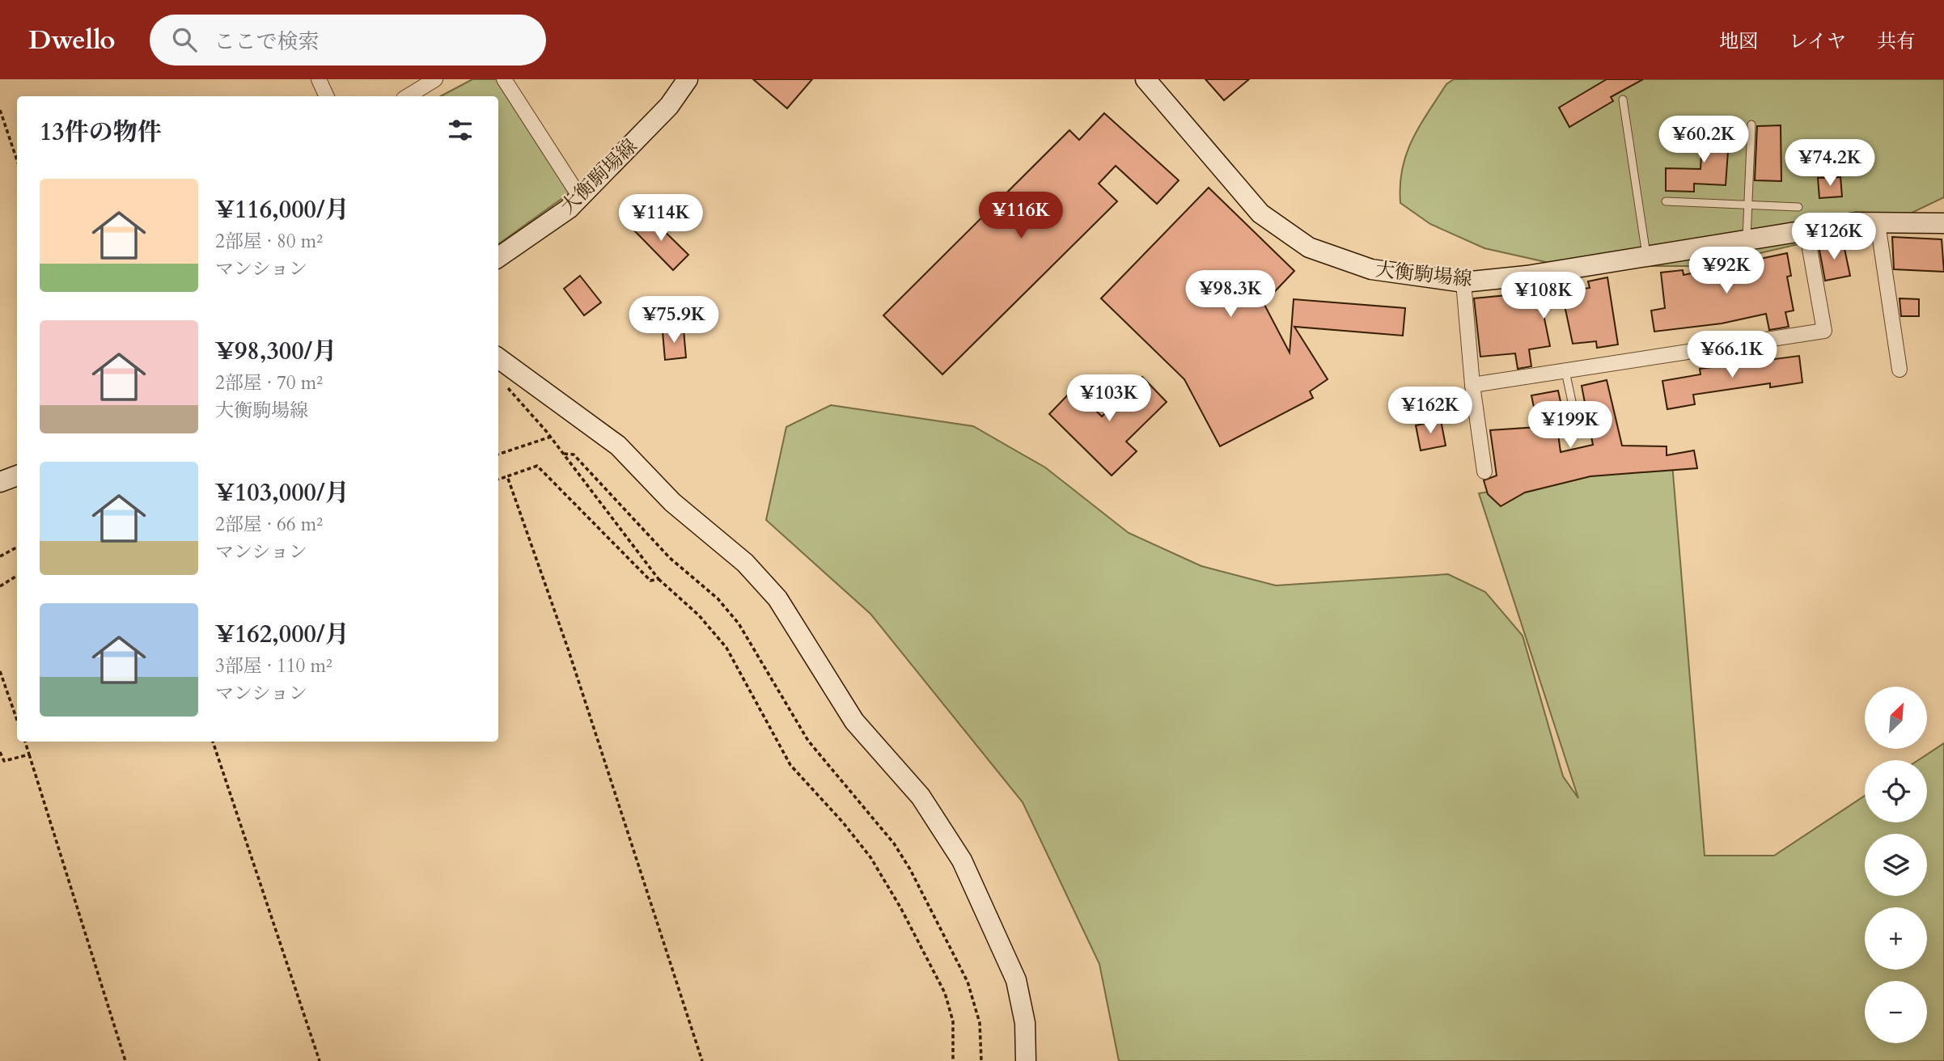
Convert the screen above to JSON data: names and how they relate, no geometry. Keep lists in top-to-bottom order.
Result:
{
  "streets": {
    "main road": ["大衡駒場線"]
  },
  "north": "top right",
  "page": {
    "header": "Dwello",
    "search": "ここで検索",
    "nav": ["地図", "レイヤ", "共有"],
    "heading": "13件の物件",
    "price": [
      "¥60.2K",
      "¥74.2K",
      "¥116K",
      "¥114K",
      "¥126K",
      "¥92K",
      "¥98.3K",
      "¥108K",
      "¥75.9K",
      "¥66.1K",
      "¥103K",
      "¥162K",
      "¥199K"
    ],
    "list": [
      {
        "name": "¥116,000/月",
        "note": "2部屋 · 80 m² · マンション"
      },
      {
        "name": "¥98,300/月",
        "note": "2部屋 · 70 m² · 大衡駒場線"
      },
      {
        "name": "¥103,000/月",
        "note": "2部屋 · 66 m² · マンション"
      },
      {
        "name": "¥162,000/月",
        "note": "3部屋 · 110 m² · マンション"
      }
    ],
    "map_buttons": ["+", "−"]
  }
}
